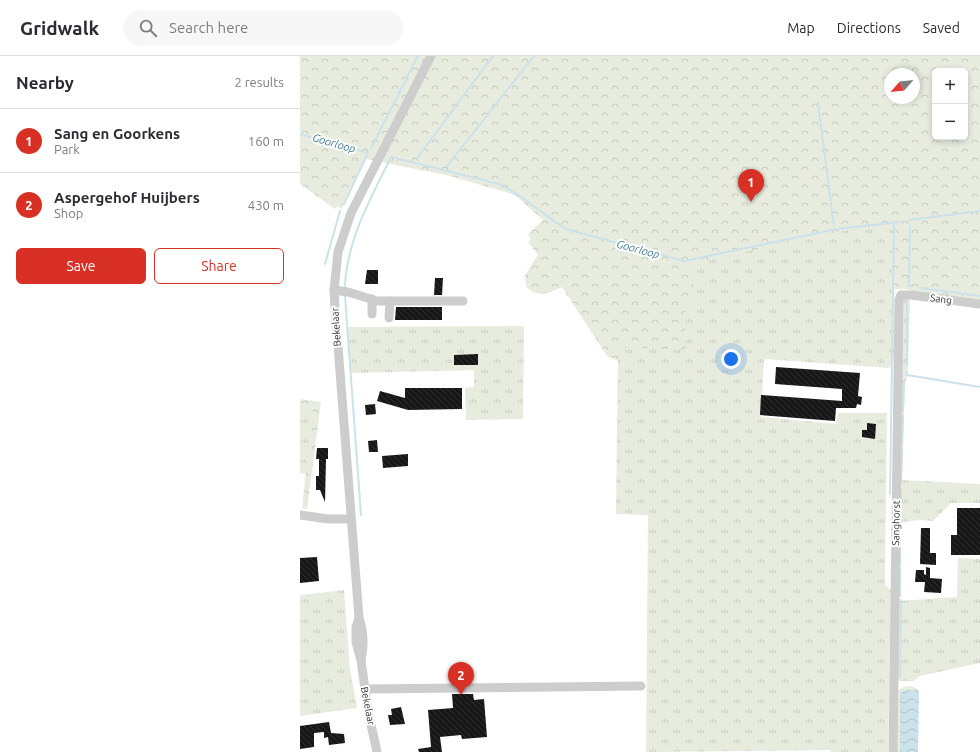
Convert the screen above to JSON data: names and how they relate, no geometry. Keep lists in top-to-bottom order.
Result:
{
  "streets": {
    "street": ["Sang", "Bekelaar", "Sanghorst"]
  },
  "crossings": [
    ["Sang", "Sanghorst"]
  ],
  "water": ["Goorloop"],
  "north": "bottom left",
  "page": {
    "header": "Gridwalk",
    "search": "Search here",
    "nav": ["Map", "Directions", "Saved"],
    "heading": ["Nearby", "2 results"],
    "map_buttons": ["+", "−"],
    "list": [
      {
        "mark": "1",
        "name": "Sang en Goorkens",
        "note": "Park",
        "value": "160 m"
      },
      {
        "mark": "2",
        "name": "Aspergehof Huijbers",
        "note": "Shop",
        "value": "430 m"
      }
    ],
    "pins": ["1", "2"],
    "buttons": ["Save", "Share"]
  }
}
